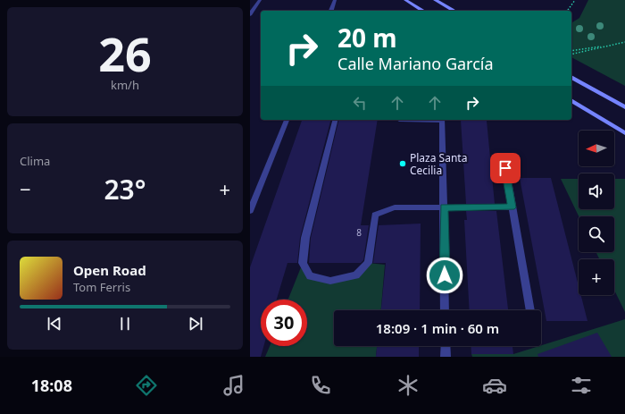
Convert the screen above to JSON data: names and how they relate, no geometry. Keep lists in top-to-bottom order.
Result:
{
  "places": ["Plaza Santa Cecilia"],
  "house_numbers": ["8"],
  "north": "left",
  "page": {
    "tile": [
      ["26", "km/h"],
      "Clima"
    ],
    "turn": ["20 m", "Calle Mariano García"],
    "map_buttons": "+",
    "heat": ["−", "23°", "+"],
    "song": ["Open Road", "Tom Ferris"],
    "limit": "30",
    "trip": "18:09 · 1 min · 60 m",
    "tabs": "18:08"
  }
}
